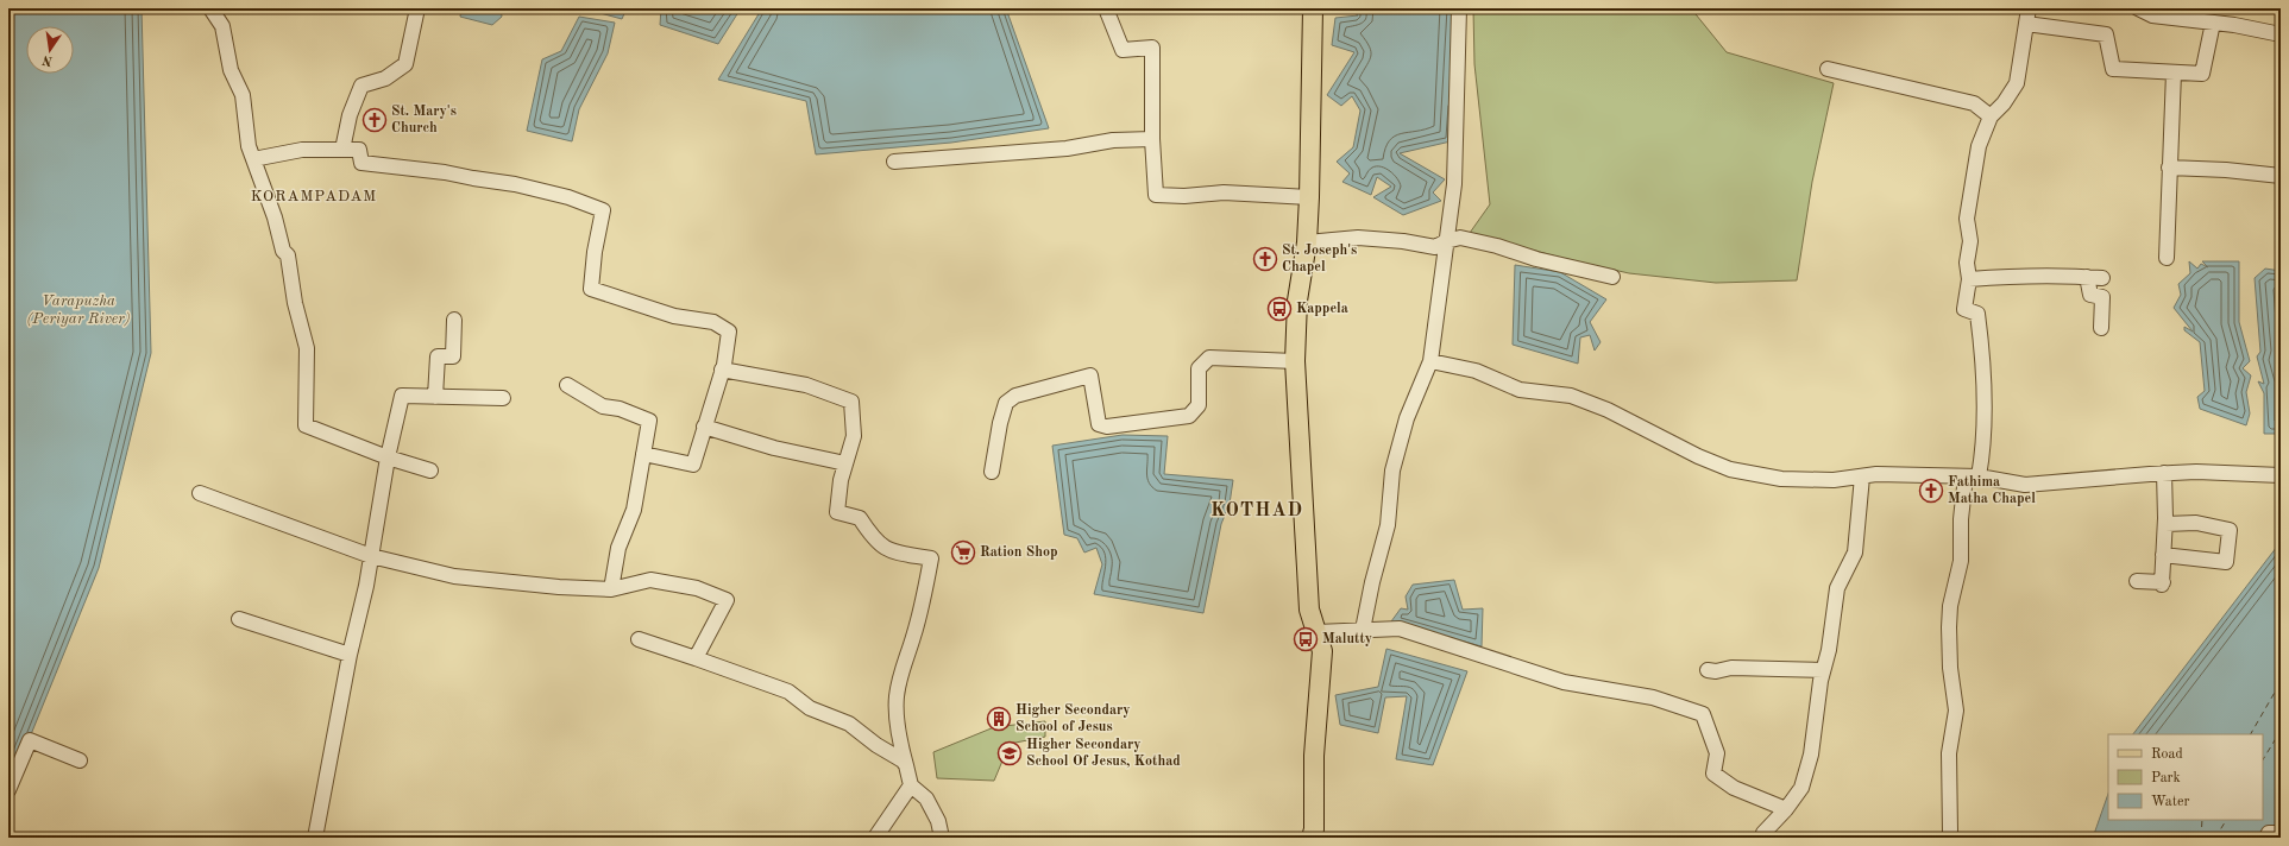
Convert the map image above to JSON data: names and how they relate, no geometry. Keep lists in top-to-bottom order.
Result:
{
  "districts": ["KORAMPADAM", "KOTHAD"],
  "water": ["Varapuzha (Periyar River)"],
  "places": {
    "church": ["St. Mary's Church", "St. Joseph's Chapel", "Fathima Matha Chapel"],
    "bus stop": ["Kappela", "Malutty"],
    "supermarket": ["Ration Shop"],
    "building": ["Higher Secondary School of Jesus"],
    "school or university": ["Higher Secondary School Of Jesus, Kothad"]
  },
  "legend": ["Road", "Park", "Water"],
  "north": "bottom"
}
